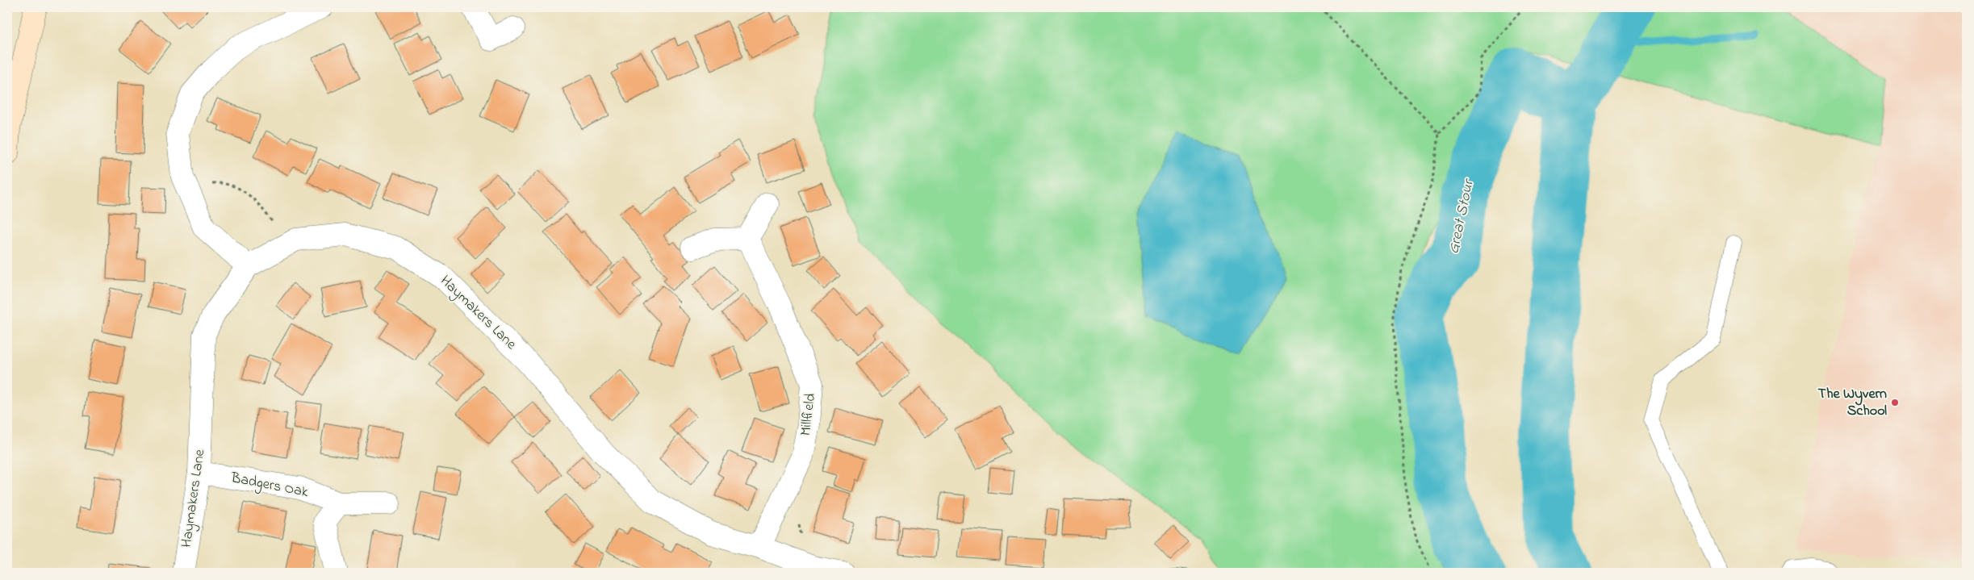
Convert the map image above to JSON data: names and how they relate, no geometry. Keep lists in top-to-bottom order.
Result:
{
  "streets": {
    "street": ["Haymakers Lane", "Millfield", "Badgers Oak"]
  },
  "crossings": [
    ["Haymakers Lane", "Millfield"],
    ["Haymakers Lane", "Badgers Oak"]
  ],
  "water": ["Great Stour"],
  "places": ["The Wyvern School"]
}
